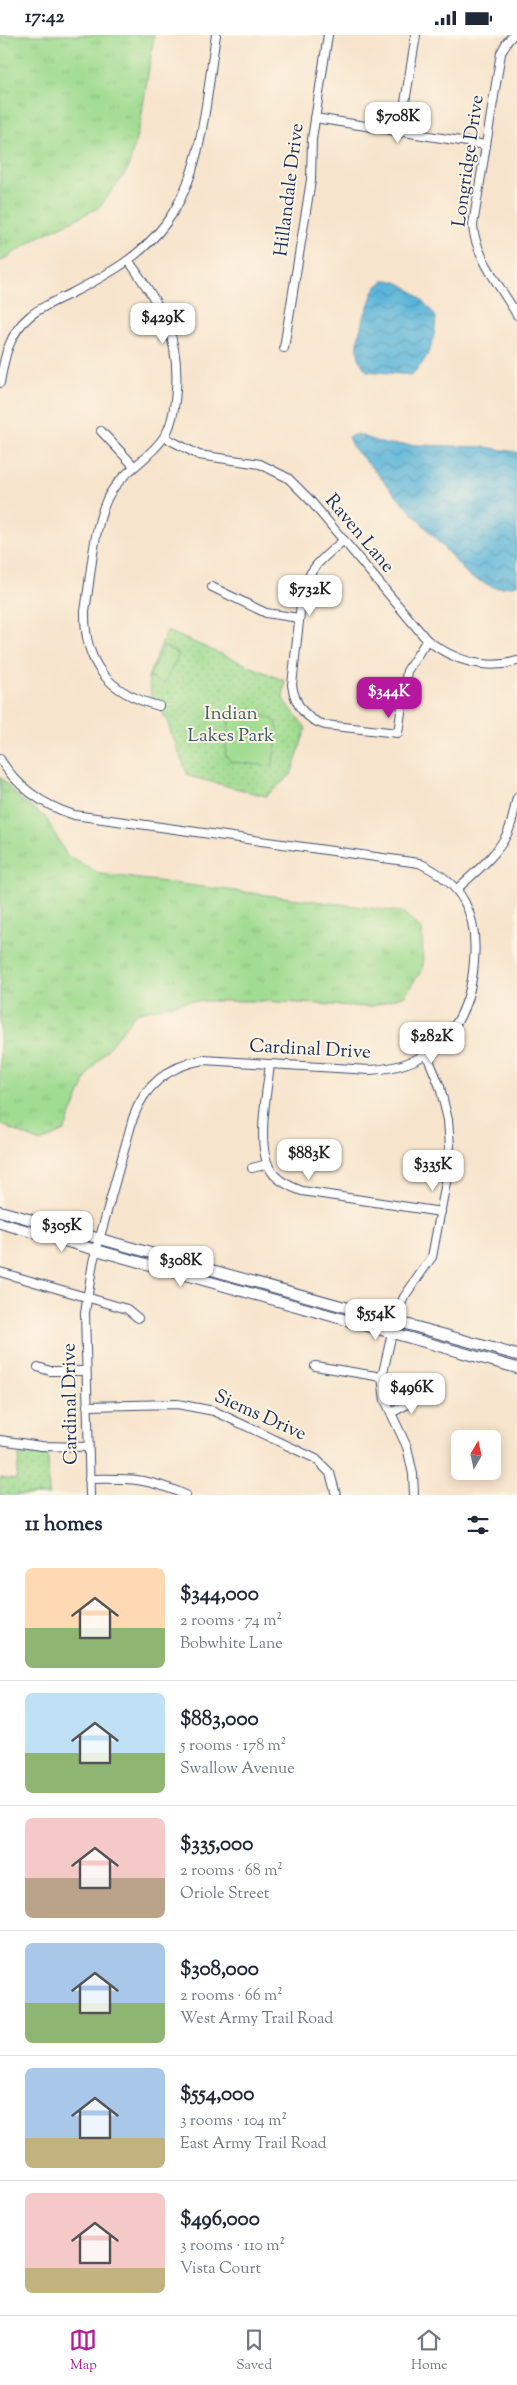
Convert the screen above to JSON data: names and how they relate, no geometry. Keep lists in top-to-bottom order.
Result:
{
  "streets": {
    "street": [
      "Longridge Drive",
      "Hillandale Drive",
      "Raven Lane",
      "Cardinal Drive",
      "Siems Drive"
    ]
  },
  "crossings": [
    ["Cardinal Drive", "Siems Drive"]
  ],
  "parks": ["Indian Lakes Park"],
  "north": "top",
  "page": {
    "status": "17:42",
    "price": [
      "$708K",
      "$429K",
      "$732K",
      "$344K",
      "$282K",
      "$883K",
      "$335K",
      "$305K",
      "$308K",
      "$554K",
      "$496K"
    ],
    "heading": "11 homes",
    "list": [
      {
        "name": "$344,000",
        "note": "2 rooms · 74 m² · Bobwhite Lane"
      },
      {
        "name": "$883,000",
        "note": "5 rooms · 178 m² · Swallow Avenue"
      },
      {
        "name": "$335,000",
        "note": "2 rooms · 68 m² · Oriole Street"
      },
      {
        "name": "$308,000",
        "note": "2 rooms · 66 m² · West Army Trail Road"
      },
      {
        "name": "$554,000",
        "note": "3 rooms · 104 m² · East Army Trail Road"
      },
      {
        "name": "$496,000",
        "note": "3 rooms · 110 m² · Vista Court"
      }
    ],
    "tabs": ["Map", "Saved", "Home"]
  }
}
